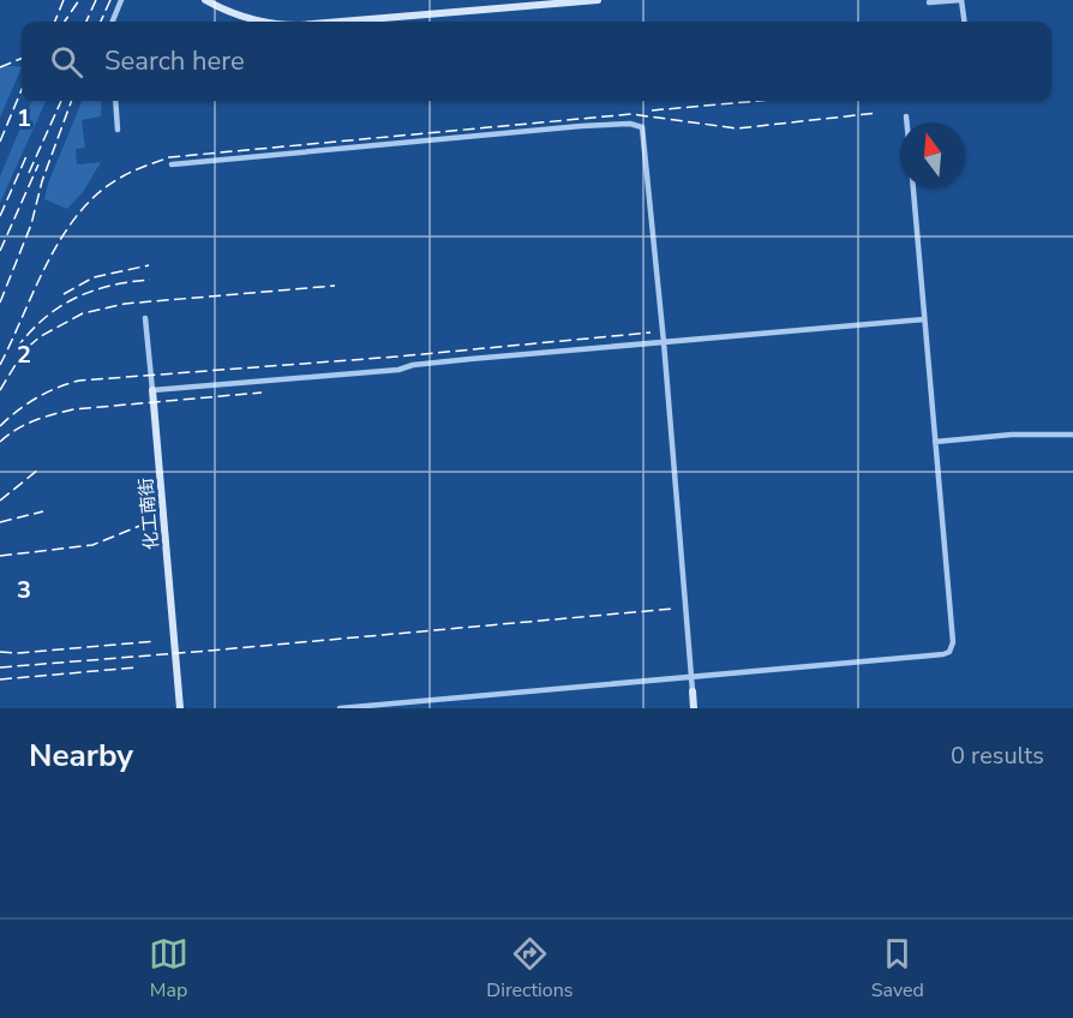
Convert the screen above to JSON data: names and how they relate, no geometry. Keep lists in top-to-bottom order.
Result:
{
  "streets": {
    "street": ["化工南街"]
  },
  "north": "top",
  "page": {
    "search": "Search here",
    "heading": ["Nearby", "0 results"],
    "nav": ["Map", "Directions", "Saved"]
  },
  "grid": {
    "rows": ["1", "2", "3"]
  }
}
